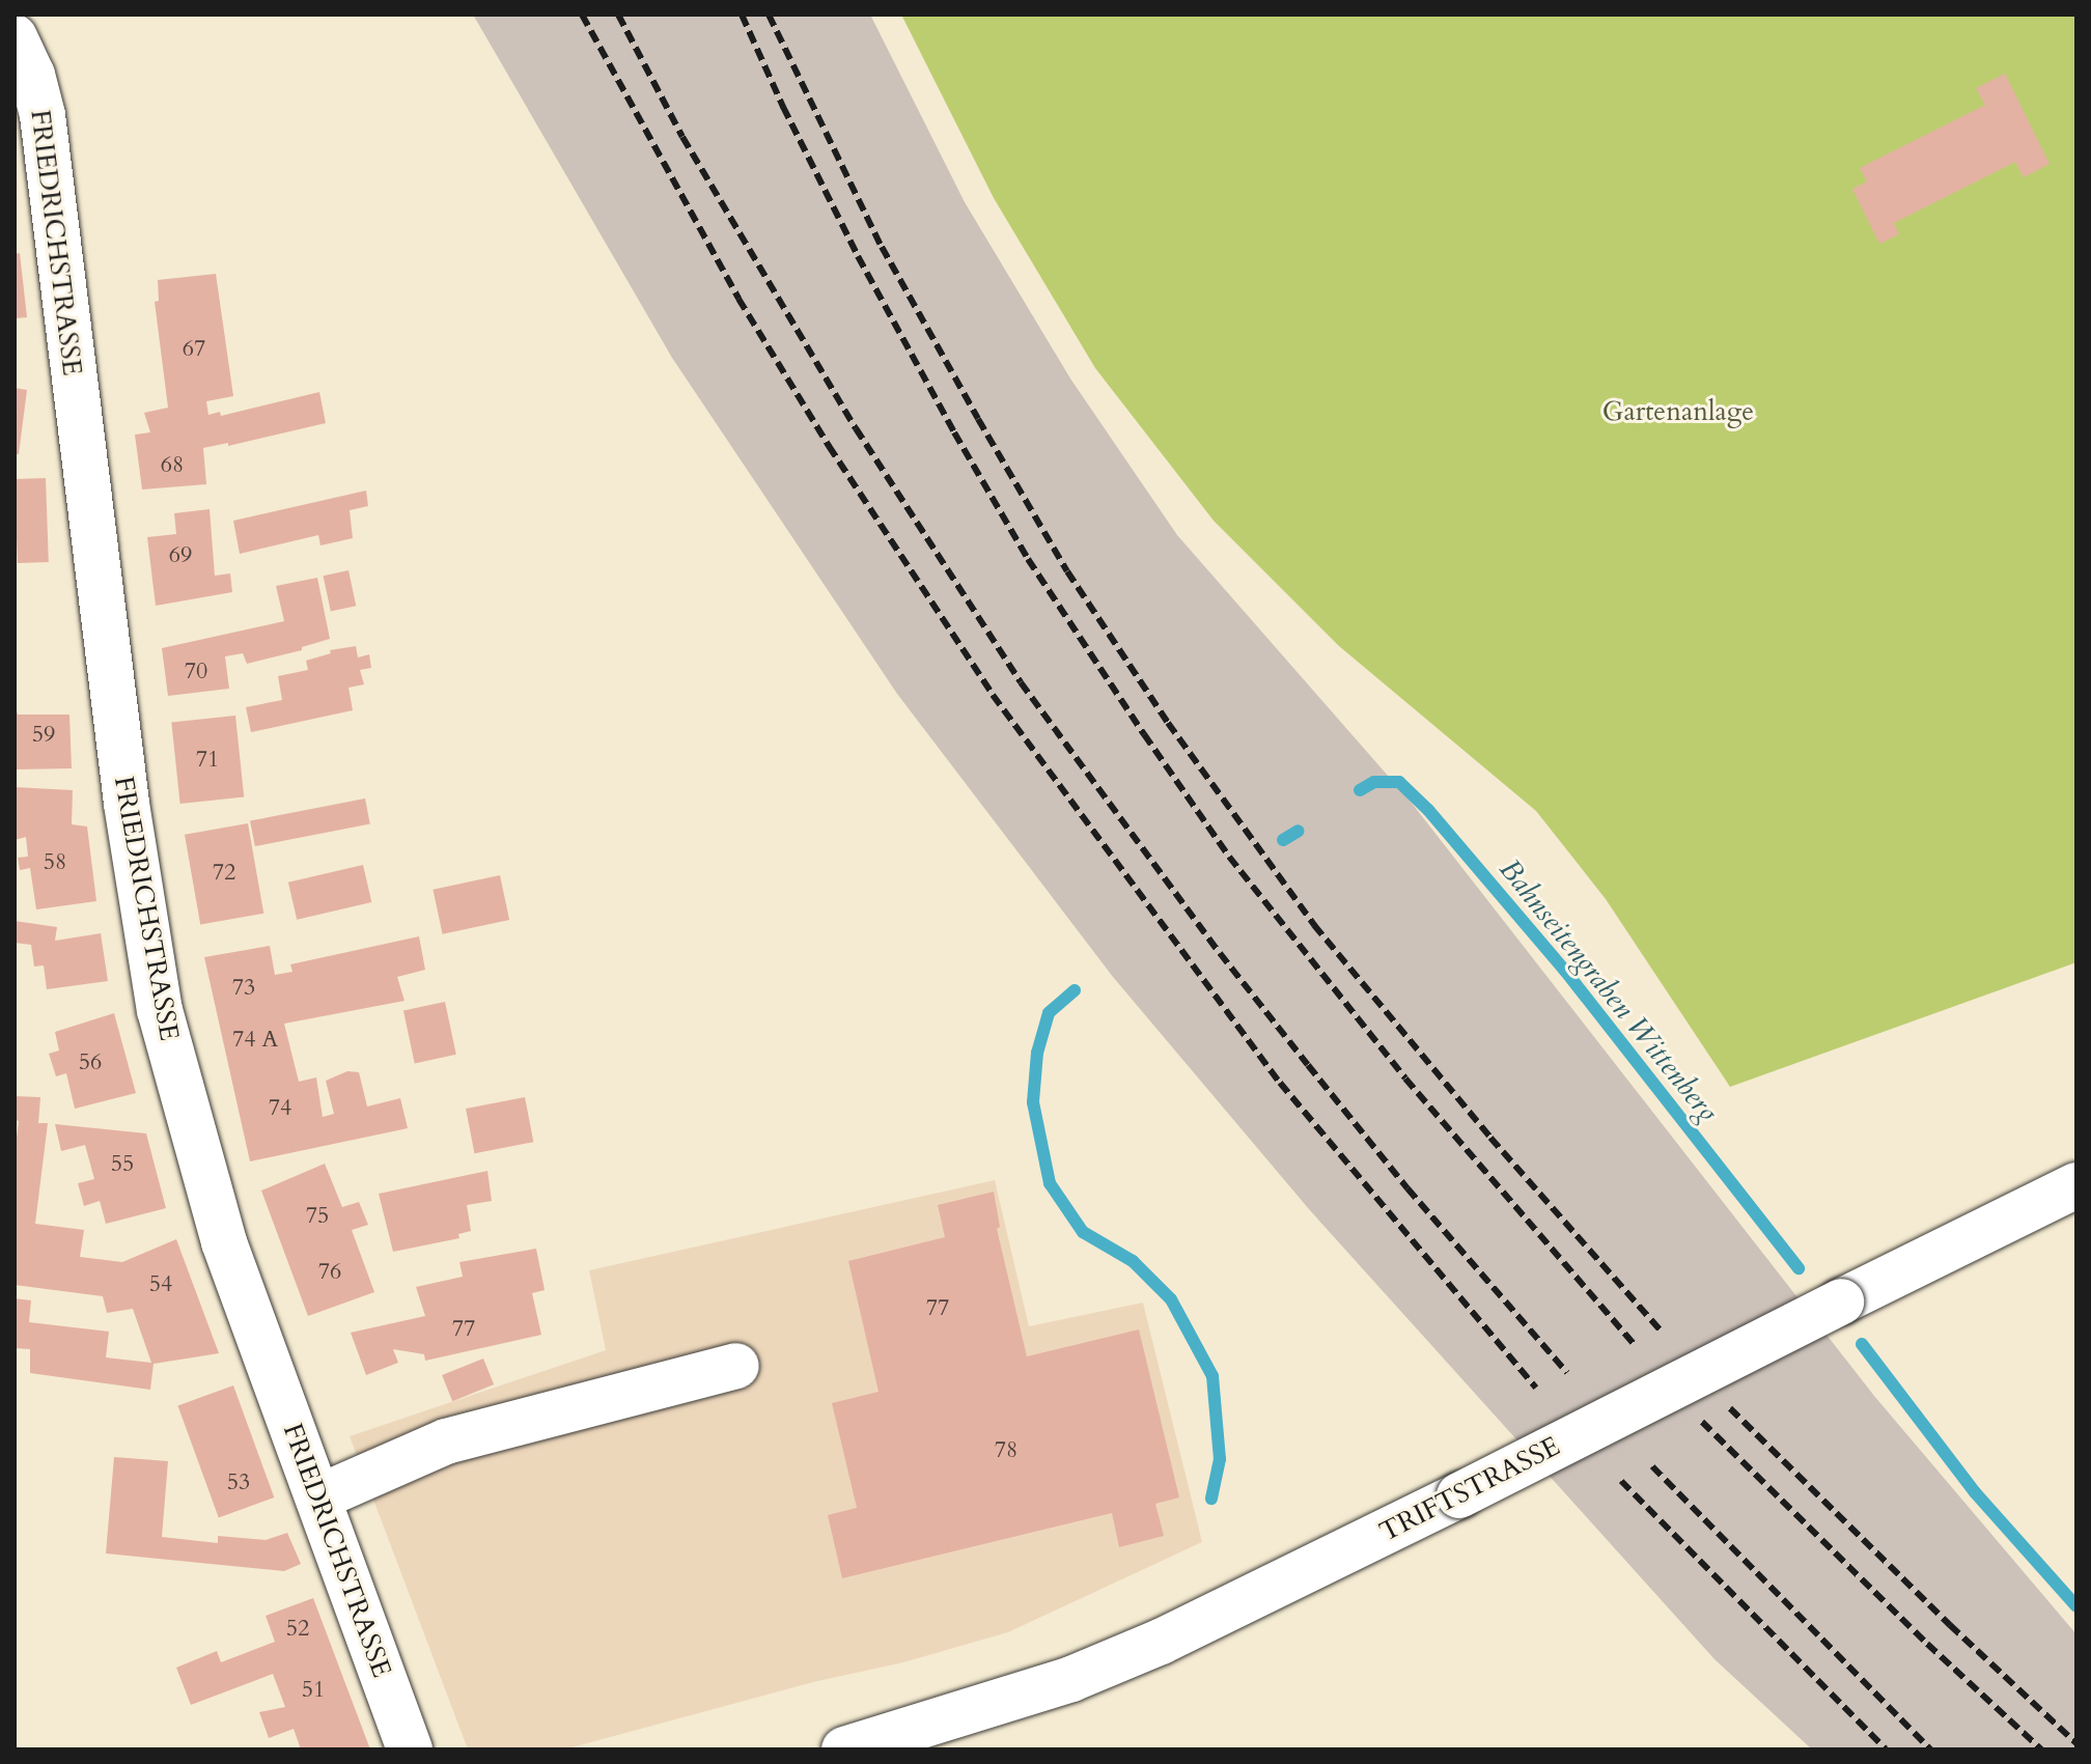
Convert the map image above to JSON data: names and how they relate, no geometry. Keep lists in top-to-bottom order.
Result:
{
  "streets": {
    "street": ["FRIEDRICHSTRASSE", "TRIFTSTRASSE"]
  },
  "water": ["Bahnseitengraben Wittenberg"],
  "parks": ["Gartenanlage"],
  "house_numbers": [
    "67",
    "68",
    "69",
    "70",
    "59",
    "71",
    "58",
    "72",
    "73",
    "74 A",
    "56",
    "74",
    "55",
    "75",
    "76",
    "54",
    "77",
    "77",
    "78",
    "53",
    "52",
    "51"
  ]
}
